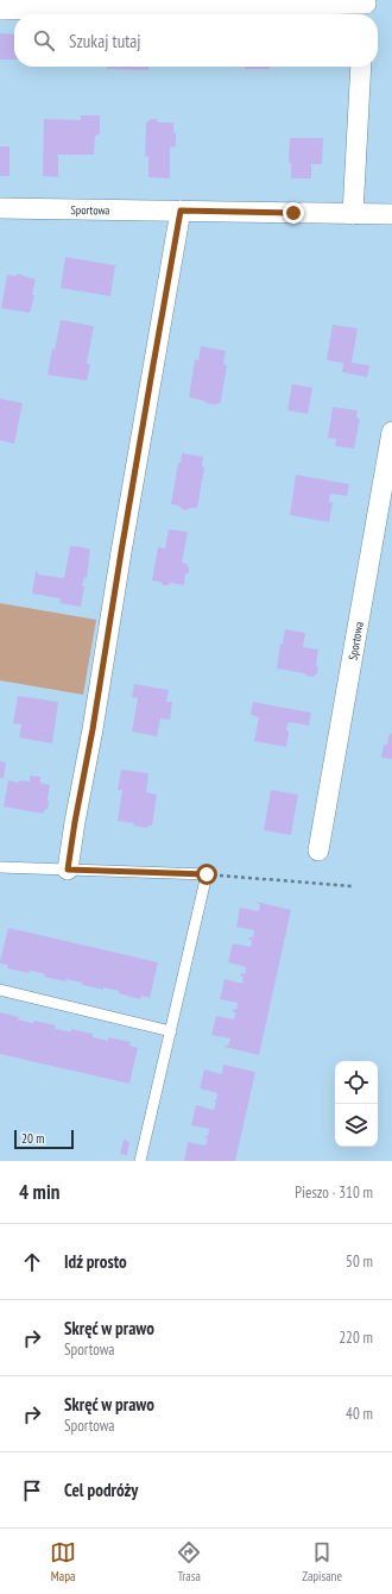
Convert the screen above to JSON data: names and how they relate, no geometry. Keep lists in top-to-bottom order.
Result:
{
  "streets": {
    "street": ["Sportowa"]
  },
  "scale_bar": "20 m",
  "page": {
    "search": "Szukaj tutaj",
    "scale": "20 m",
    "heading": ["4 min", "Pieszo · 310 m"],
    "list": [
      ["Idź prosto", "50 m"],
      ["Skręć w prawo", "Sportowa", "220 m"],
      ["Skręć w prawo", "Sportowa", "40 m"],
      "Cel podróży"
    ],
    "nav": ["Mapa", "Trasa", "Zapisane"]
  }
}
